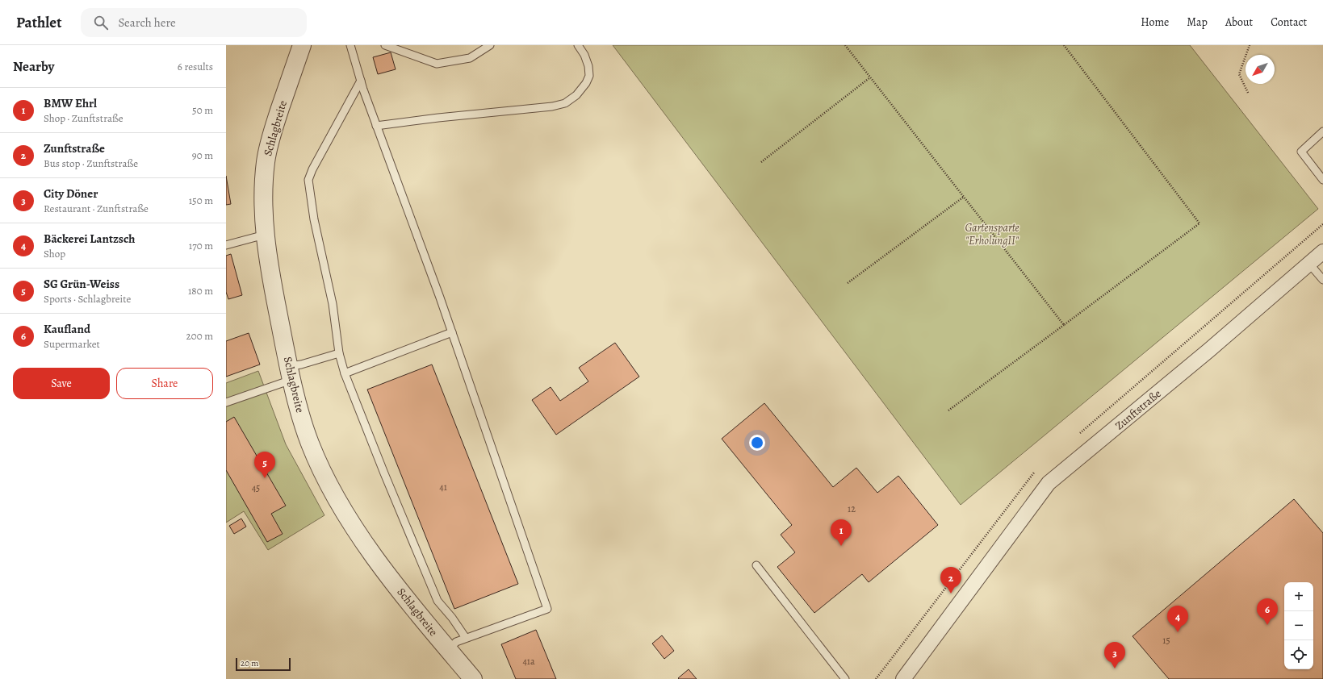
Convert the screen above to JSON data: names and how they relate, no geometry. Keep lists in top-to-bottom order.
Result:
{
  "streets": {
    "street": ["Schlagbreite", "Zunftstraße"]
  },
  "parks": ["Gartensparte \"ErholungII\""],
  "house_numbers": [
    "41",
    "45",
    "12",
    "15",
    "41a"
  ],
  "scale_bar": "20 m",
  "north": "bottom left",
  "page": {
    "header": "Pathlet",
    "search": "Search here",
    "nav": [
      "Home",
      "Map",
      "About",
      "Contact"
    ],
    "heading": ["Nearby", "6 results"],
    "list": [
      {
        "mark": "1",
        "name": "BMW Ehrl",
        "note": "Shop · Zunftstraße",
        "value": "50 m"
      },
      {
        "mark": "2",
        "name": "Zunftstraße",
        "note": "Bus stop · Zunftstraße",
        "value": "90 m"
      },
      {
        "mark": "3",
        "name": "City Döner",
        "note": "Restaurant · Zunftstraße",
        "value": "150 m"
      },
      {
        "mark": "4",
        "name": "Bäckerei Lantzsch",
        "note": "Shop",
        "value": "170 m"
      },
      {
        "mark": "5",
        "name": "SG Grün-Weiss",
        "note": "Sports · Schlagbreite",
        "value": "180 m"
      },
      {
        "mark": "6",
        "name": "Kaufland",
        "note": "Supermarket",
        "value": "200 m"
      }
    ],
    "buttons": ["Save", "Share"],
    "pins": [
      "5",
      "1",
      "2",
      "6",
      "4",
      "3"
    ],
    "map_buttons": ["+", "−"],
    "scale": "20 m"
  }
}
